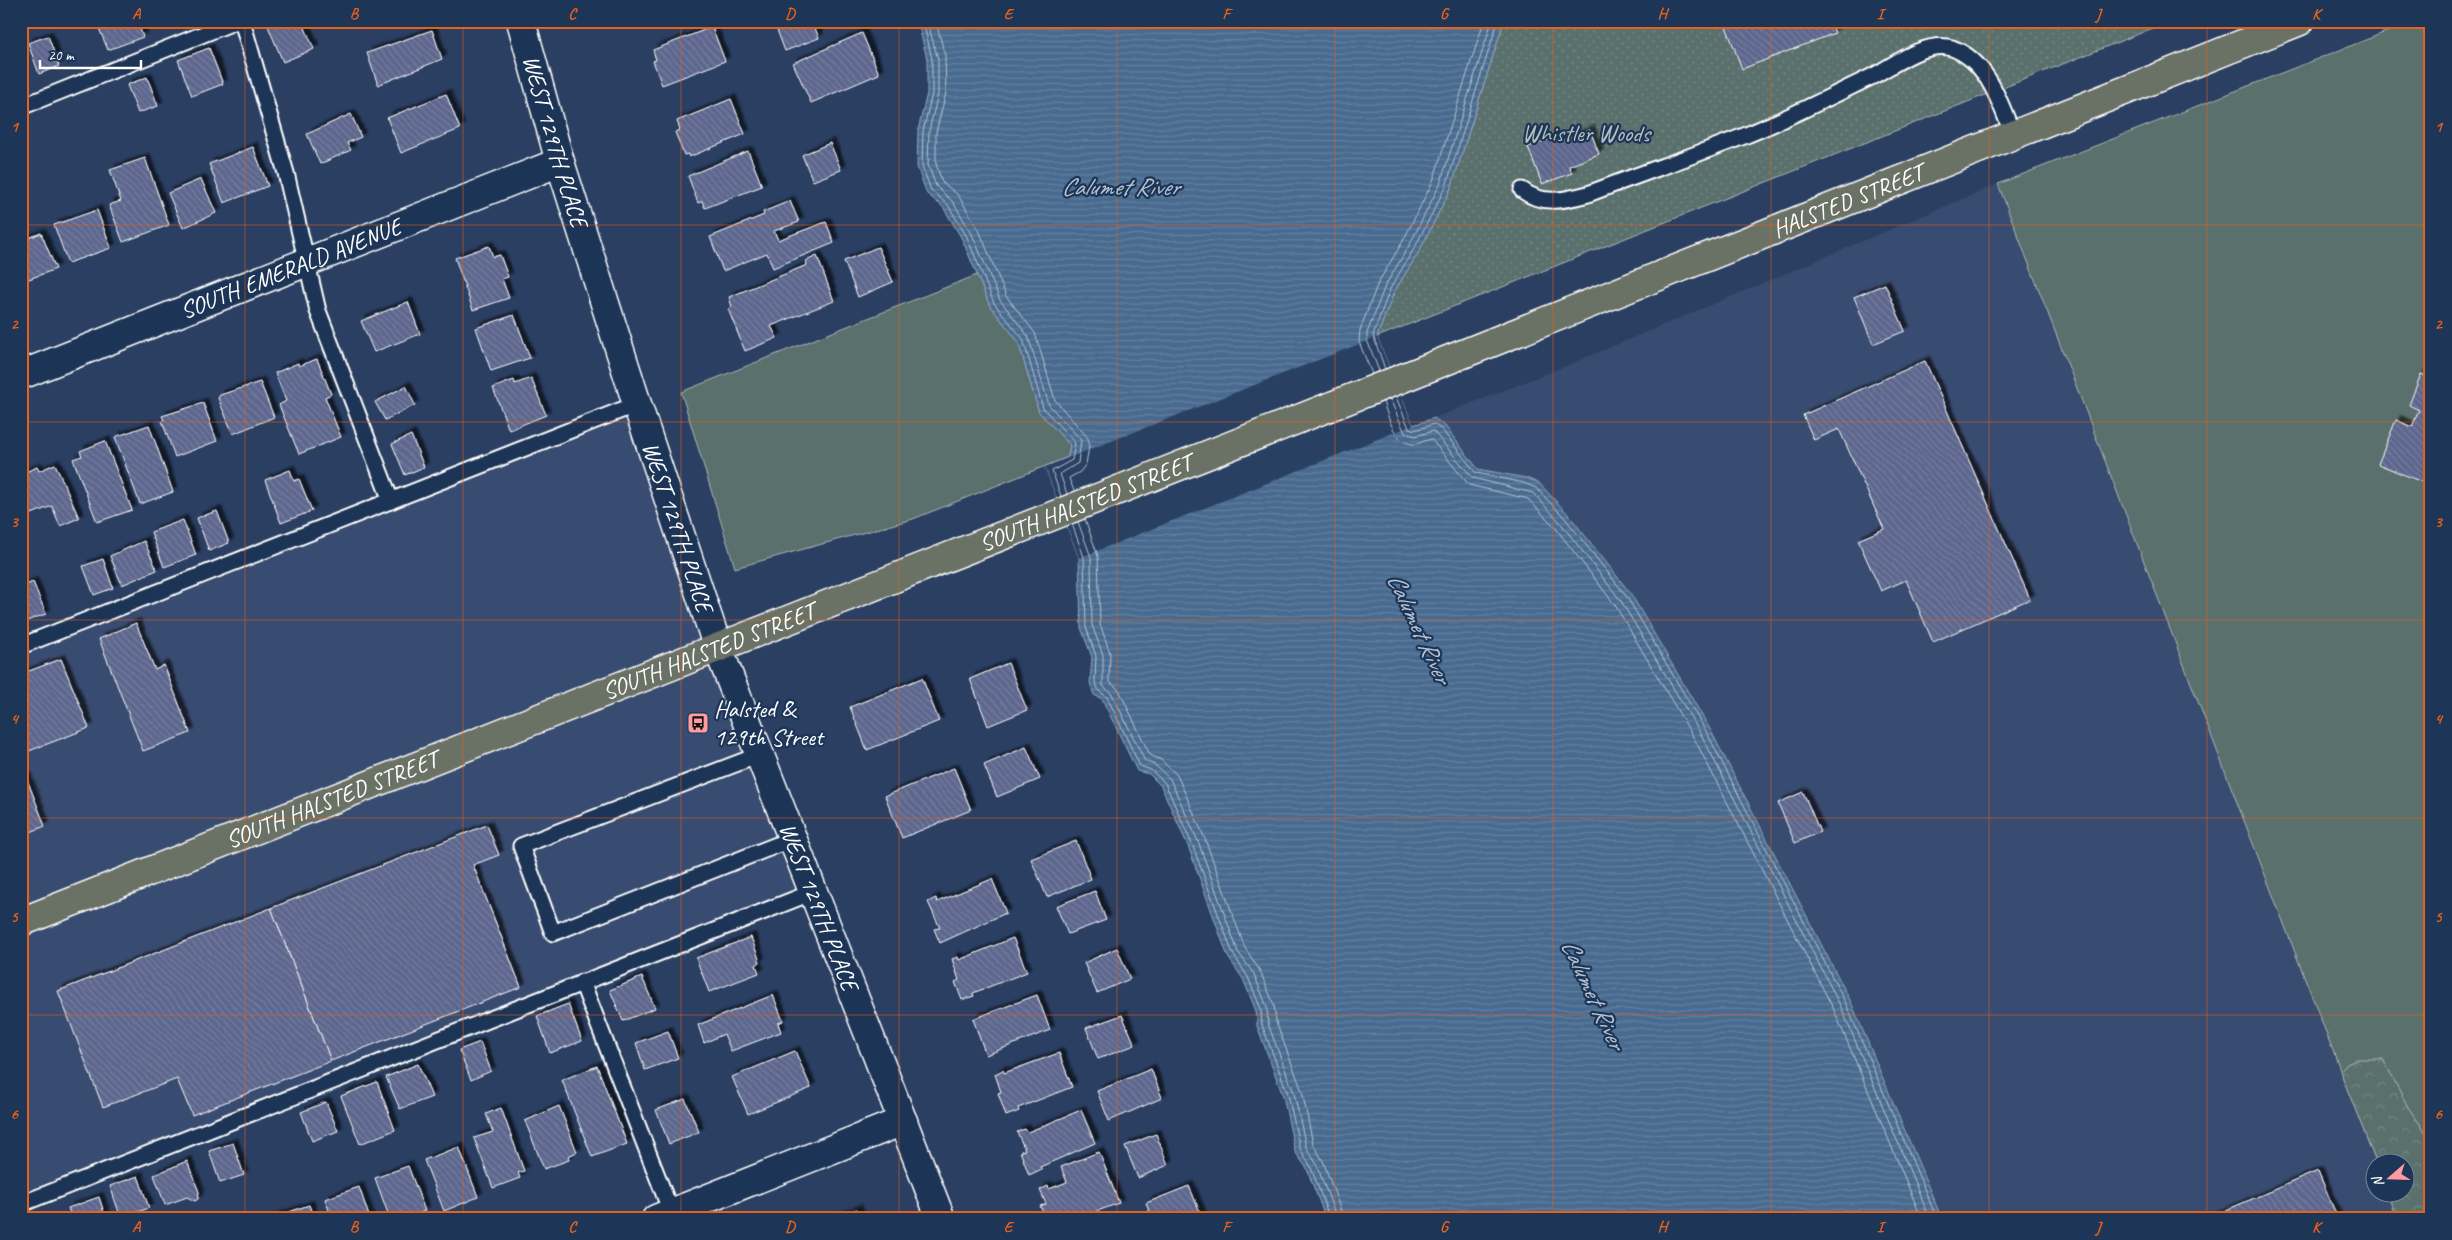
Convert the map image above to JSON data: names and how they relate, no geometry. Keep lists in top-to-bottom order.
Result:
{
  "streets": {
    "main road": ["HALSTED STREET", "SOUTH HALSTED STREET"],
    "street": ["WEST 129TH PLACE", "SOUTH EMERALD AVENUE"]
  },
  "crossings": [
    ["WEST 129TH PLACE", "SOUTH EMERALD AVENUE"],
    ["WEST 129TH PLACE", "SOUTH HALSTED STREET"],
    ["HALSTED STREET", "SOUTH HALSTED STREET"]
  ],
  "water": ["Calumet River"],
  "parks": ["Whistler Woods"],
  "places": {
    "bus stop": ["Halsted & 129th Street"]
  },
  "scale_bar": "20 m",
  "north": "left",
  "grid": {
    "columns": [
      "A",
      "B",
      "C",
      "D",
      "E",
      "F",
      "G",
      "H",
      "I",
      "J",
      "K"
    ],
    "rows": [
      "1",
      "2",
      "3",
      "4",
      "5",
      "6"
    ]
  }
}
